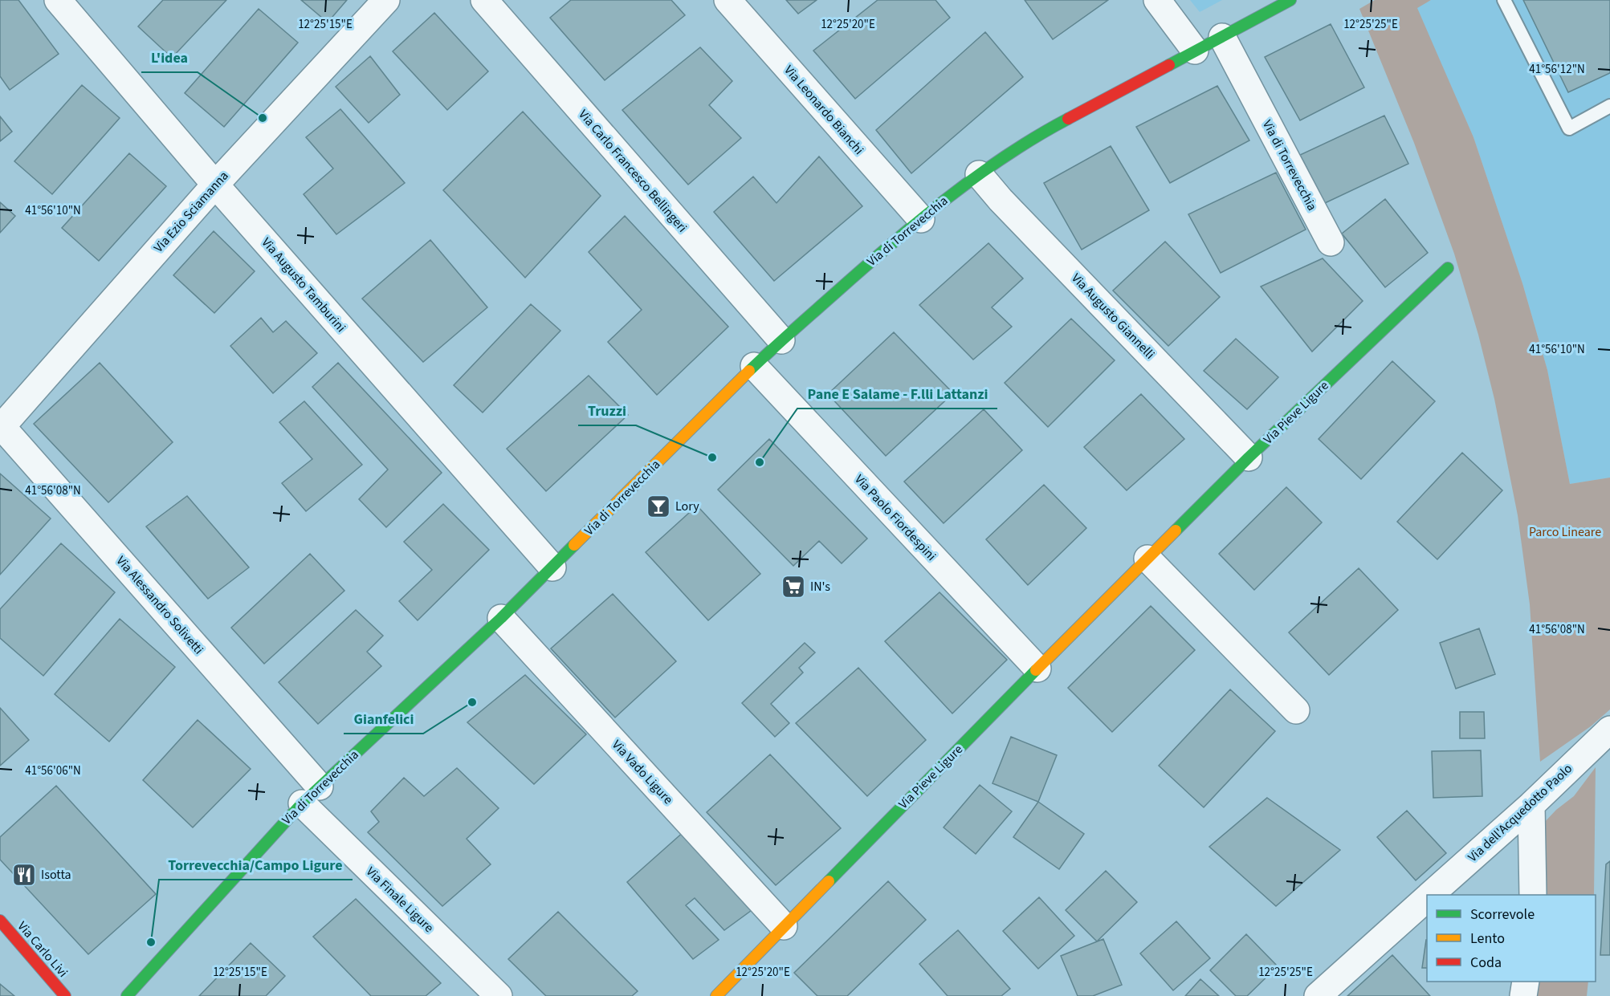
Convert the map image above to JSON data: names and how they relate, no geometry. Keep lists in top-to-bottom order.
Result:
{
  "streets": {
    "main road": ["Via di Torrevecchia", "Via Pieve Ligure", "Via Carlo Livi"],
    "street": [
      "Via Leonardo Bianchi",
      "Via Carlo Francesco Bellingeri",
      "Via Ezio Sciamanna",
      "Via Augusto Tamburini",
      "Via Augusto Giannelli",
      "Via Paolo Fiordespini",
      "Via Alessandro Solivetti",
      "Via Vado Ligure",
      "Via dell'Acquedotto Paolo",
      "Via Finale Ligure"
    ]
  },
  "crossings": [
    ["Via Leonardo Bianchi", "Via di Torrevecchia"],
    ["Via di Torrevecchia", "Via Carlo Francesco Bellingeri"],
    ["Via di Torrevecchia", "Via Augusto Tamburini"],
    ["Via di Torrevecchia", "Via Augusto Giannelli"],
    ["Via di Torrevecchia", "Via Paolo Fiordespini"],
    ["Via di Torrevecchia", "Via Alessandro Solivetti"],
    ["Via di Torrevecchia", "Via Vado Ligure"],
    ["Via di Torrevecchia", "Via Finale Ligure"],
    ["Via Ezio Sciamanna", "Via Augusto Tamburini"],
    ["Via Ezio Sciamanna", "Via Alessandro Solivetti"],
    ["Via Augusto Giannelli", "Via Pieve Ligure"],
    ["Via Pieve Ligure", "Via Paolo Fiordespini"],
    ["Via Pieve Ligure", "Via Vado Ligure"],
    ["Via Alessandro Solivetti", "Via Finale Ligure"]
  ],
  "parks": ["Parco Lineare"],
  "places": {
    "other": [
      "L'idea",
      "Truzzi",
      "Pane E Salame - F.lli Lattanzi",
      "Gianfelici",
      "Torrevecchia/Campo Ligure"
    ],
    "bar": ["Lory"],
    "supermarket": ["IN's"],
    "restaurant": ["Isotta"]
  },
  "legend": ["Scorrevole", "Lento", "Coda"],
  "coordinates": [
    "12°25'15\"E",
    "12°25'20\"E",
    "12°25'25\"E",
    "41°56'12\"N",
    "41°56'10\"N",
    "41°56'08\"N",
    "41°56'06\"N"
  ]
}
